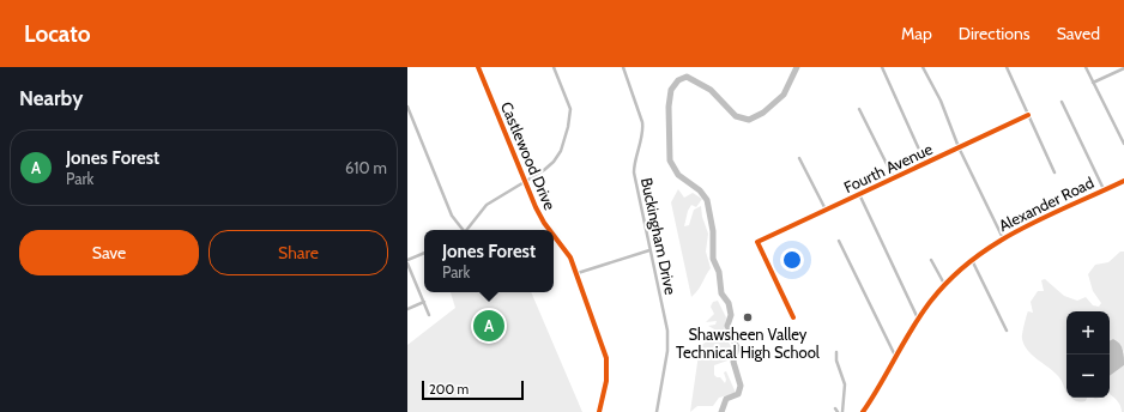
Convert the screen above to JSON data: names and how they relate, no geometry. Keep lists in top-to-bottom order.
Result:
{
  "streets": {
    "street": [
      "Castlewood Drive",
      "Fourth Avenue",
      "Alexander Road",
      "Buckingham Drive"
    ]
  },
  "places": ["Shawsheen Valley Technical High School"],
  "scale_bar": "200 m",
  "page": {
    "header": "Locato",
    "nav": ["Map", "Directions", "Saved"],
    "heading": "Nearby",
    "list": [
      {
        "mark": "A",
        "name": "Jones Forest",
        "note": "Park",
        "value": "610 m"
      }
    ],
    "buttons": ["Save", "Share"],
    "popup": ["Jones Forest", "Park"],
    "pins": "A",
    "map_buttons": ["+", "−"],
    "scale": "200 m"
  }
}
